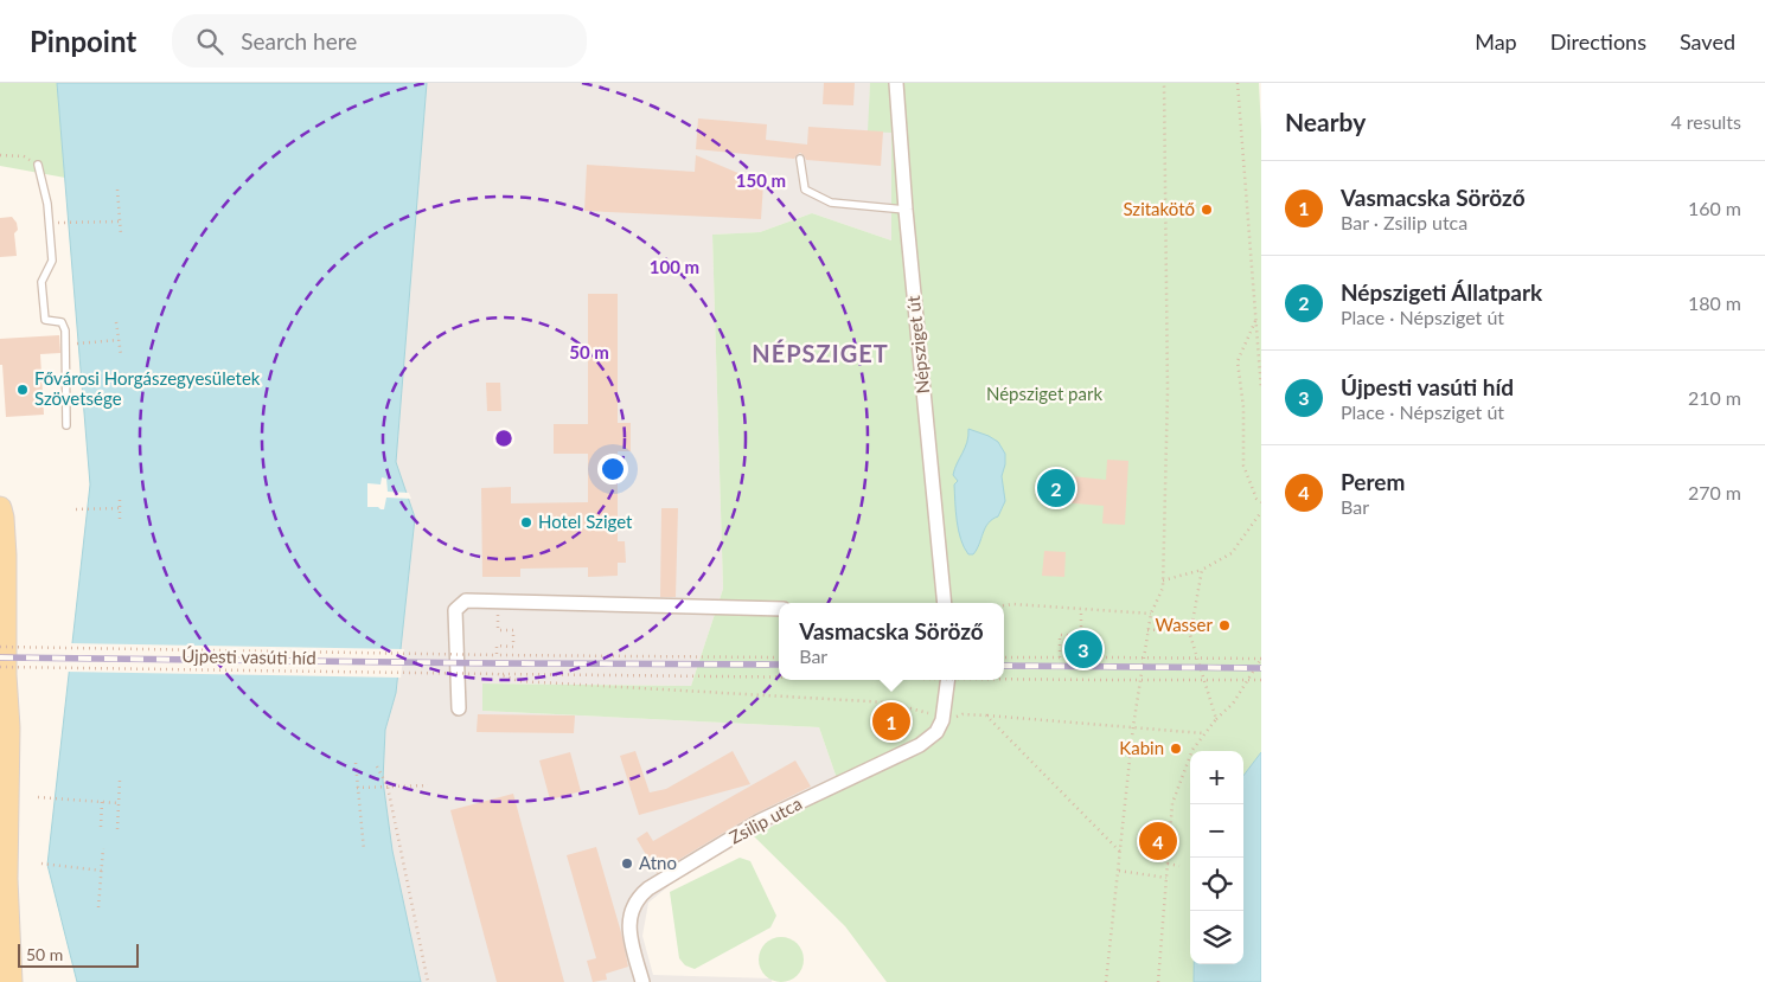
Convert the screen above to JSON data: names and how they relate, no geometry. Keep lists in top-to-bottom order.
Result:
{
  "streets": {
    "street": ["Népsziget út", "Zsilip utca"],
    "path": ["Újpesti vasúti híd"]
  },
  "districts": ["NÉPSZIGET"],
  "parks": ["Népsziget park"],
  "places": [
    "Szitakötő",
    "Fővárosi Horgászegyesületek Szövetsége",
    "Hotel Sziget",
    "Wasser",
    "Kabin",
    "Atno"
  ],
  "scale_bar": "50 m",
  "page": {
    "header": "Pinpoint",
    "search": "Search here",
    "nav": ["Map", "Directions", "Saved"],
    "heading": ["Nearby", "4 results"],
    "list": [
      {
        "mark": "1",
        "name": "Vasmacska Söröző",
        "note": "Bar · Zsilip utca",
        "value": "160 m"
      },
      {
        "mark": "2",
        "name": "Népszigeti Állatpark",
        "note": "Place · Népsziget út",
        "value": "180 m"
      },
      {
        "mark": "3",
        "name": "Újpesti vasúti híd",
        "note": "Place · Népsziget út",
        "value": "210 m"
      },
      {
        "mark": "4",
        "name": "Perem",
        "note": "Bar",
        "value": "270 m"
      }
    ],
    "pins": [
      "2",
      "3",
      "1",
      "4"
    ],
    "popup": ["Vasmacska Söröző", "Bar"],
    "map_buttons": ["+", "−"],
    "scale": "50 m"
  },
  "rings": ["150 m", "100 m", "50 m"]
}
